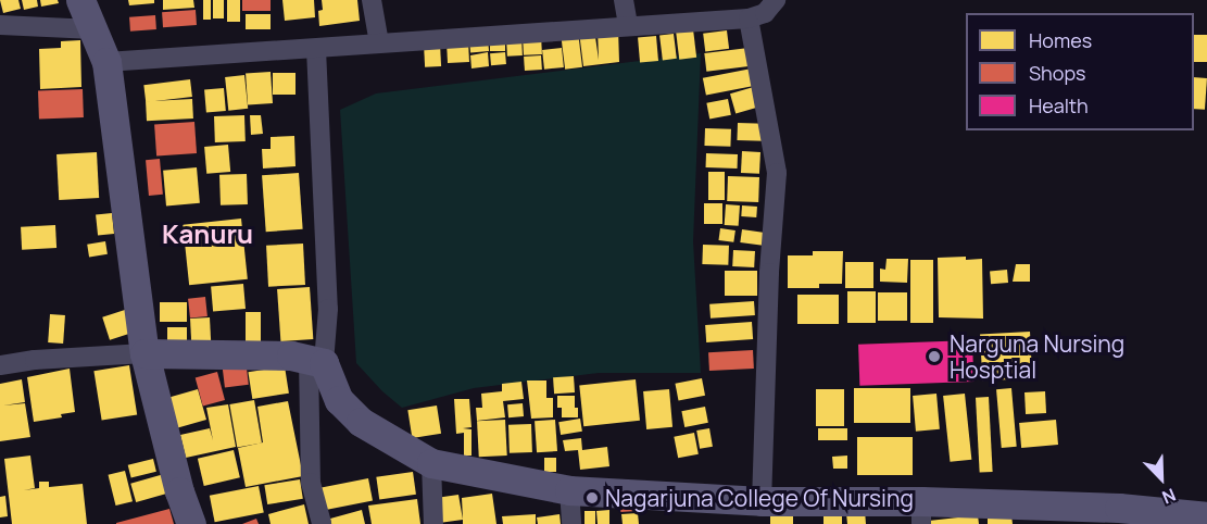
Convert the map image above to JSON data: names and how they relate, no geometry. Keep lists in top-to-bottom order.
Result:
{
  "districts": ["Kanuru"],
  "places": ["Narguna Nursing Hosptial", "Nagarjuna College Of Nursing"],
  "legend": ["Homes", "Shops", "Health"],
  "north": "bottom right"
}
